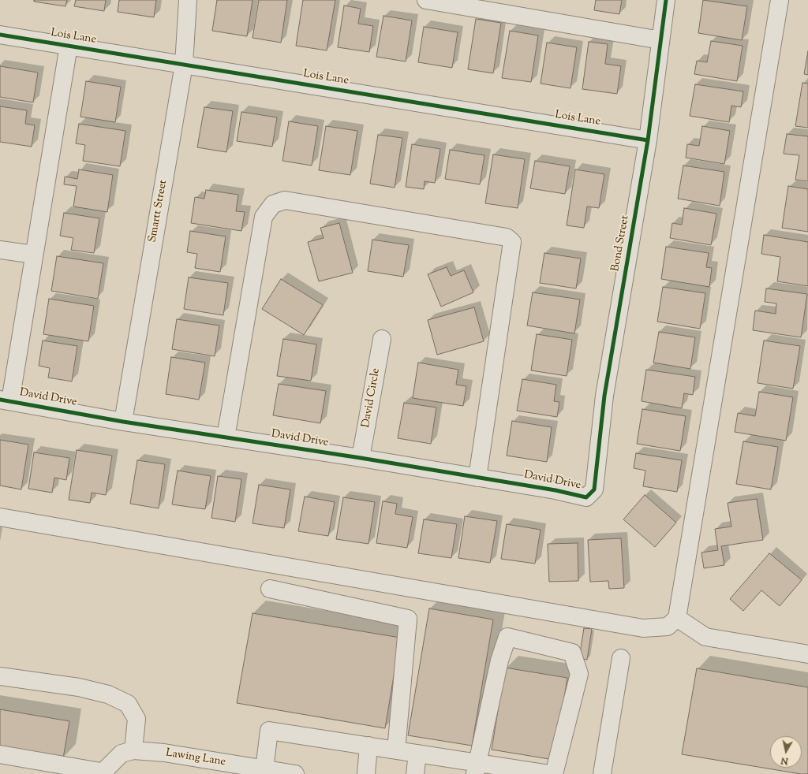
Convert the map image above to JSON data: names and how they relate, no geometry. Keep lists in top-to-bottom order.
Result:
{
  "streets": {
    "street": [
      "Lois Lane",
      "Smartt Street",
      "Bond Street",
      "David Drive",
      "David Circle",
      "Lawing Lane"
    ]
  },
  "crossings": [
    ["Lois Lane", "Smartt Street"],
    ["Lois Lane", "Bond Street"],
    ["Smartt Street", "David Drive"],
    ["Bond Street", "David Drive"],
    ["David Drive", "David Circle"]
  ],
  "north": "bottom"
}
